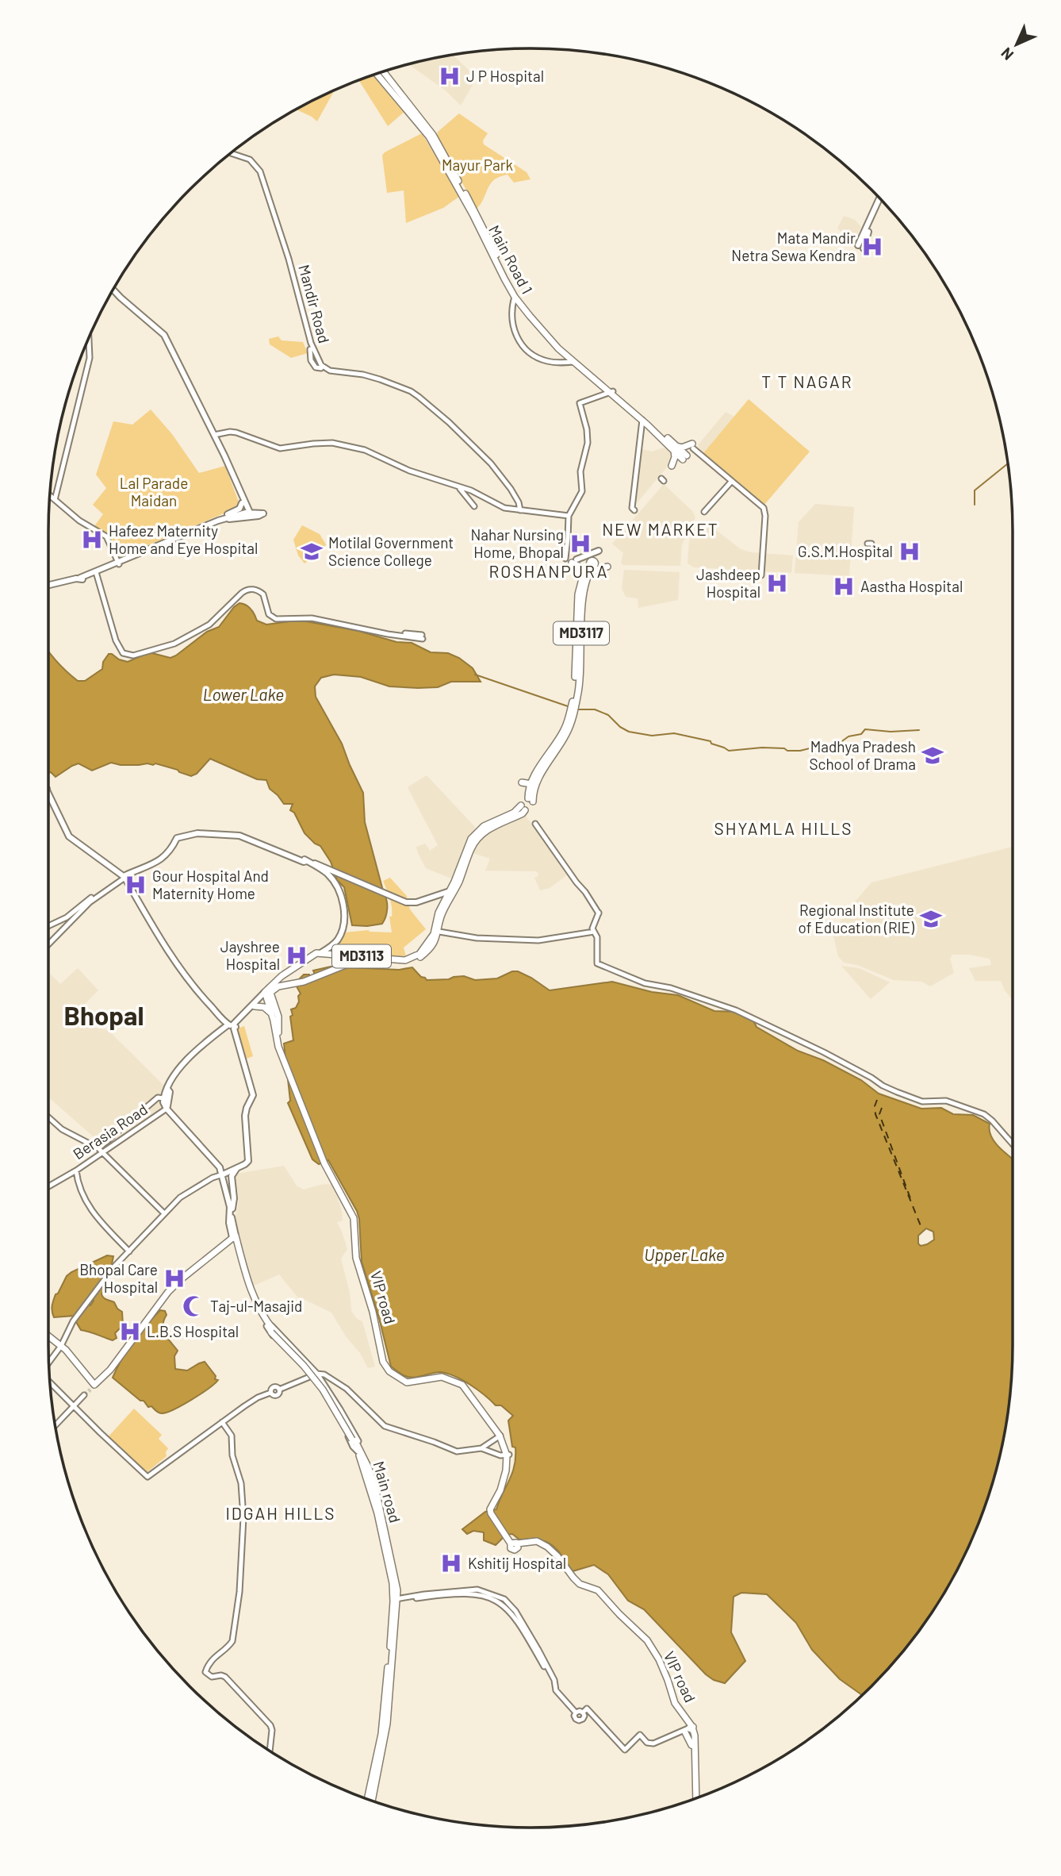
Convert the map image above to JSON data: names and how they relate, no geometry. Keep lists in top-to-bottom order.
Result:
{
  "streets": {
    "main road": [
      "Main Road 1",
      "MD3117",
      "MD3113",
      "VIP road",
      "Main road"
    ],
    "street": ["Mandir Road", "Berasia Road"]
  },
  "crossings": [
    ["MD3113", "VIP road"]
  ],
  "districts": [
    "T T NAGAR",
    "NEW MARKET",
    "ROSHANPURA",
    "SHYAMLA HILLS",
    "Bhopal",
    "IDGAH HILLS"
  ],
  "water": ["Lower Lake", "Upper Lake"],
  "parks": ["Mayur Park", "Lal Parade Maidan"],
  "places": {
    "hospital": [
      "J P Hospital",
      "Mata Mandir Netra Sewa Kendra",
      "Hafeez Maternity Home and Eye Hospital",
      "Nahar Nursing Home, Bhopal",
      "G.S.M.Hospital",
      "Jashdeep Hospital",
      "Aastha Hospital",
      "Gour Hospital And Maternity Home",
      "Jayshree Hospital",
      "Bhopal Care Hospital",
      "L.B.S Hospital",
      "Kshitij Hospital"
    ],
    "school or university": ["Motilal Government Science College", "Madhya Pradesh School of Drama", "Regional Institute of Education (RIE)"],
    "mosque": ["Taj-ul-Masajid"]
  },
  "north": "bottom left"
}
